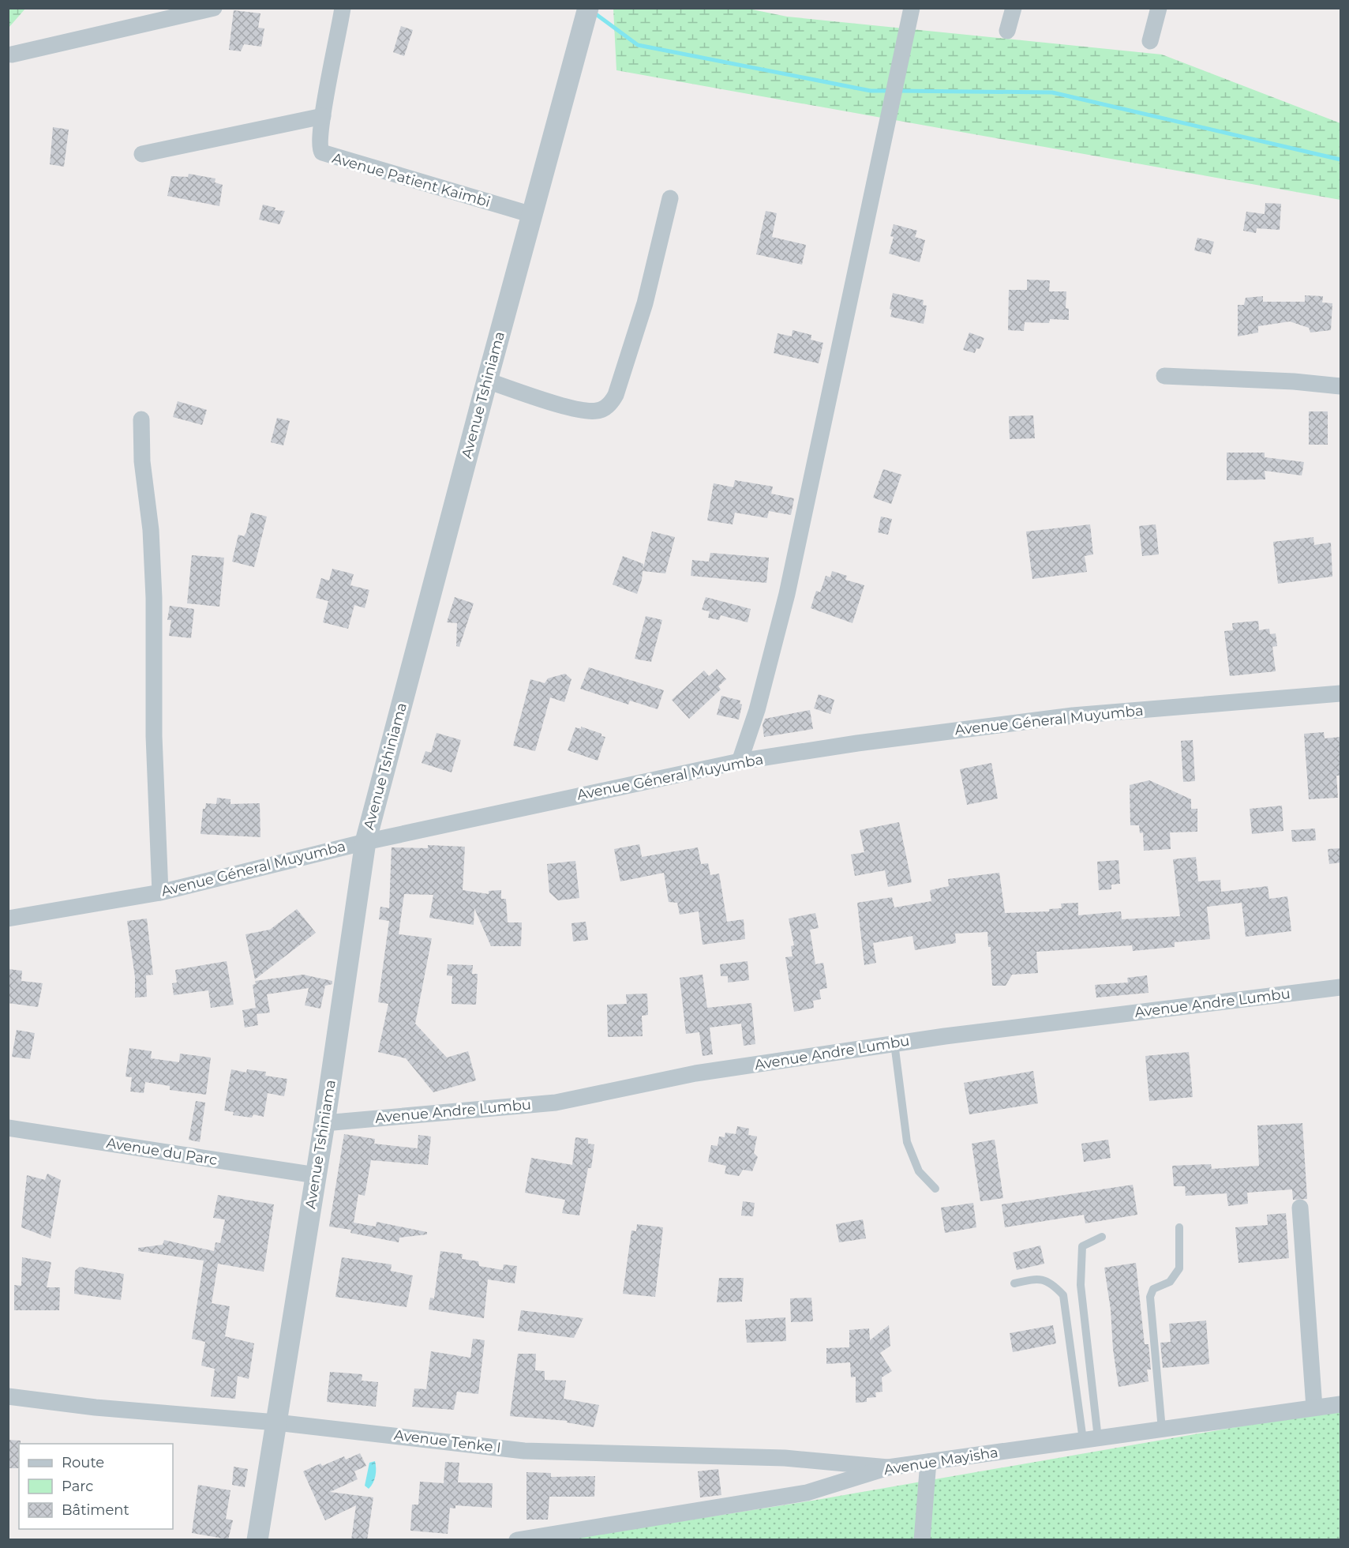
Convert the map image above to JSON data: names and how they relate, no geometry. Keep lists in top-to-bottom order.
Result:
{
  "streets": {
    "street": [
      "Avenue Patient Kaimbi",
      "Avenue Tshiniama",
      "Avenue Géneral Muyumba",
      "Avenue Andre Lumbu",
      "Avenue du Parc",
      "Avenue Tenke I",
      "Avenue Mayisha"
    ]
  },
  "crossings": [
    ["Avenue Patient Kaimbi", "Avenue Tshiniama"],
    ["Avenue Tshiniama", "Avenue Géneral Muyumba"],
    ["Avenue Tshiniama", "Avenue Andre Lumbu"],
    ["Avenue Tshiniama", "Avenue du Parc"],
    ["Avenue Tshiniama", "Avenue Tenke I"],
    ["Avenue Tenke I", "Avenue Mayisha"]
  ],
  "legend": ["Route", "Parc", "Bâtiment"]
}
